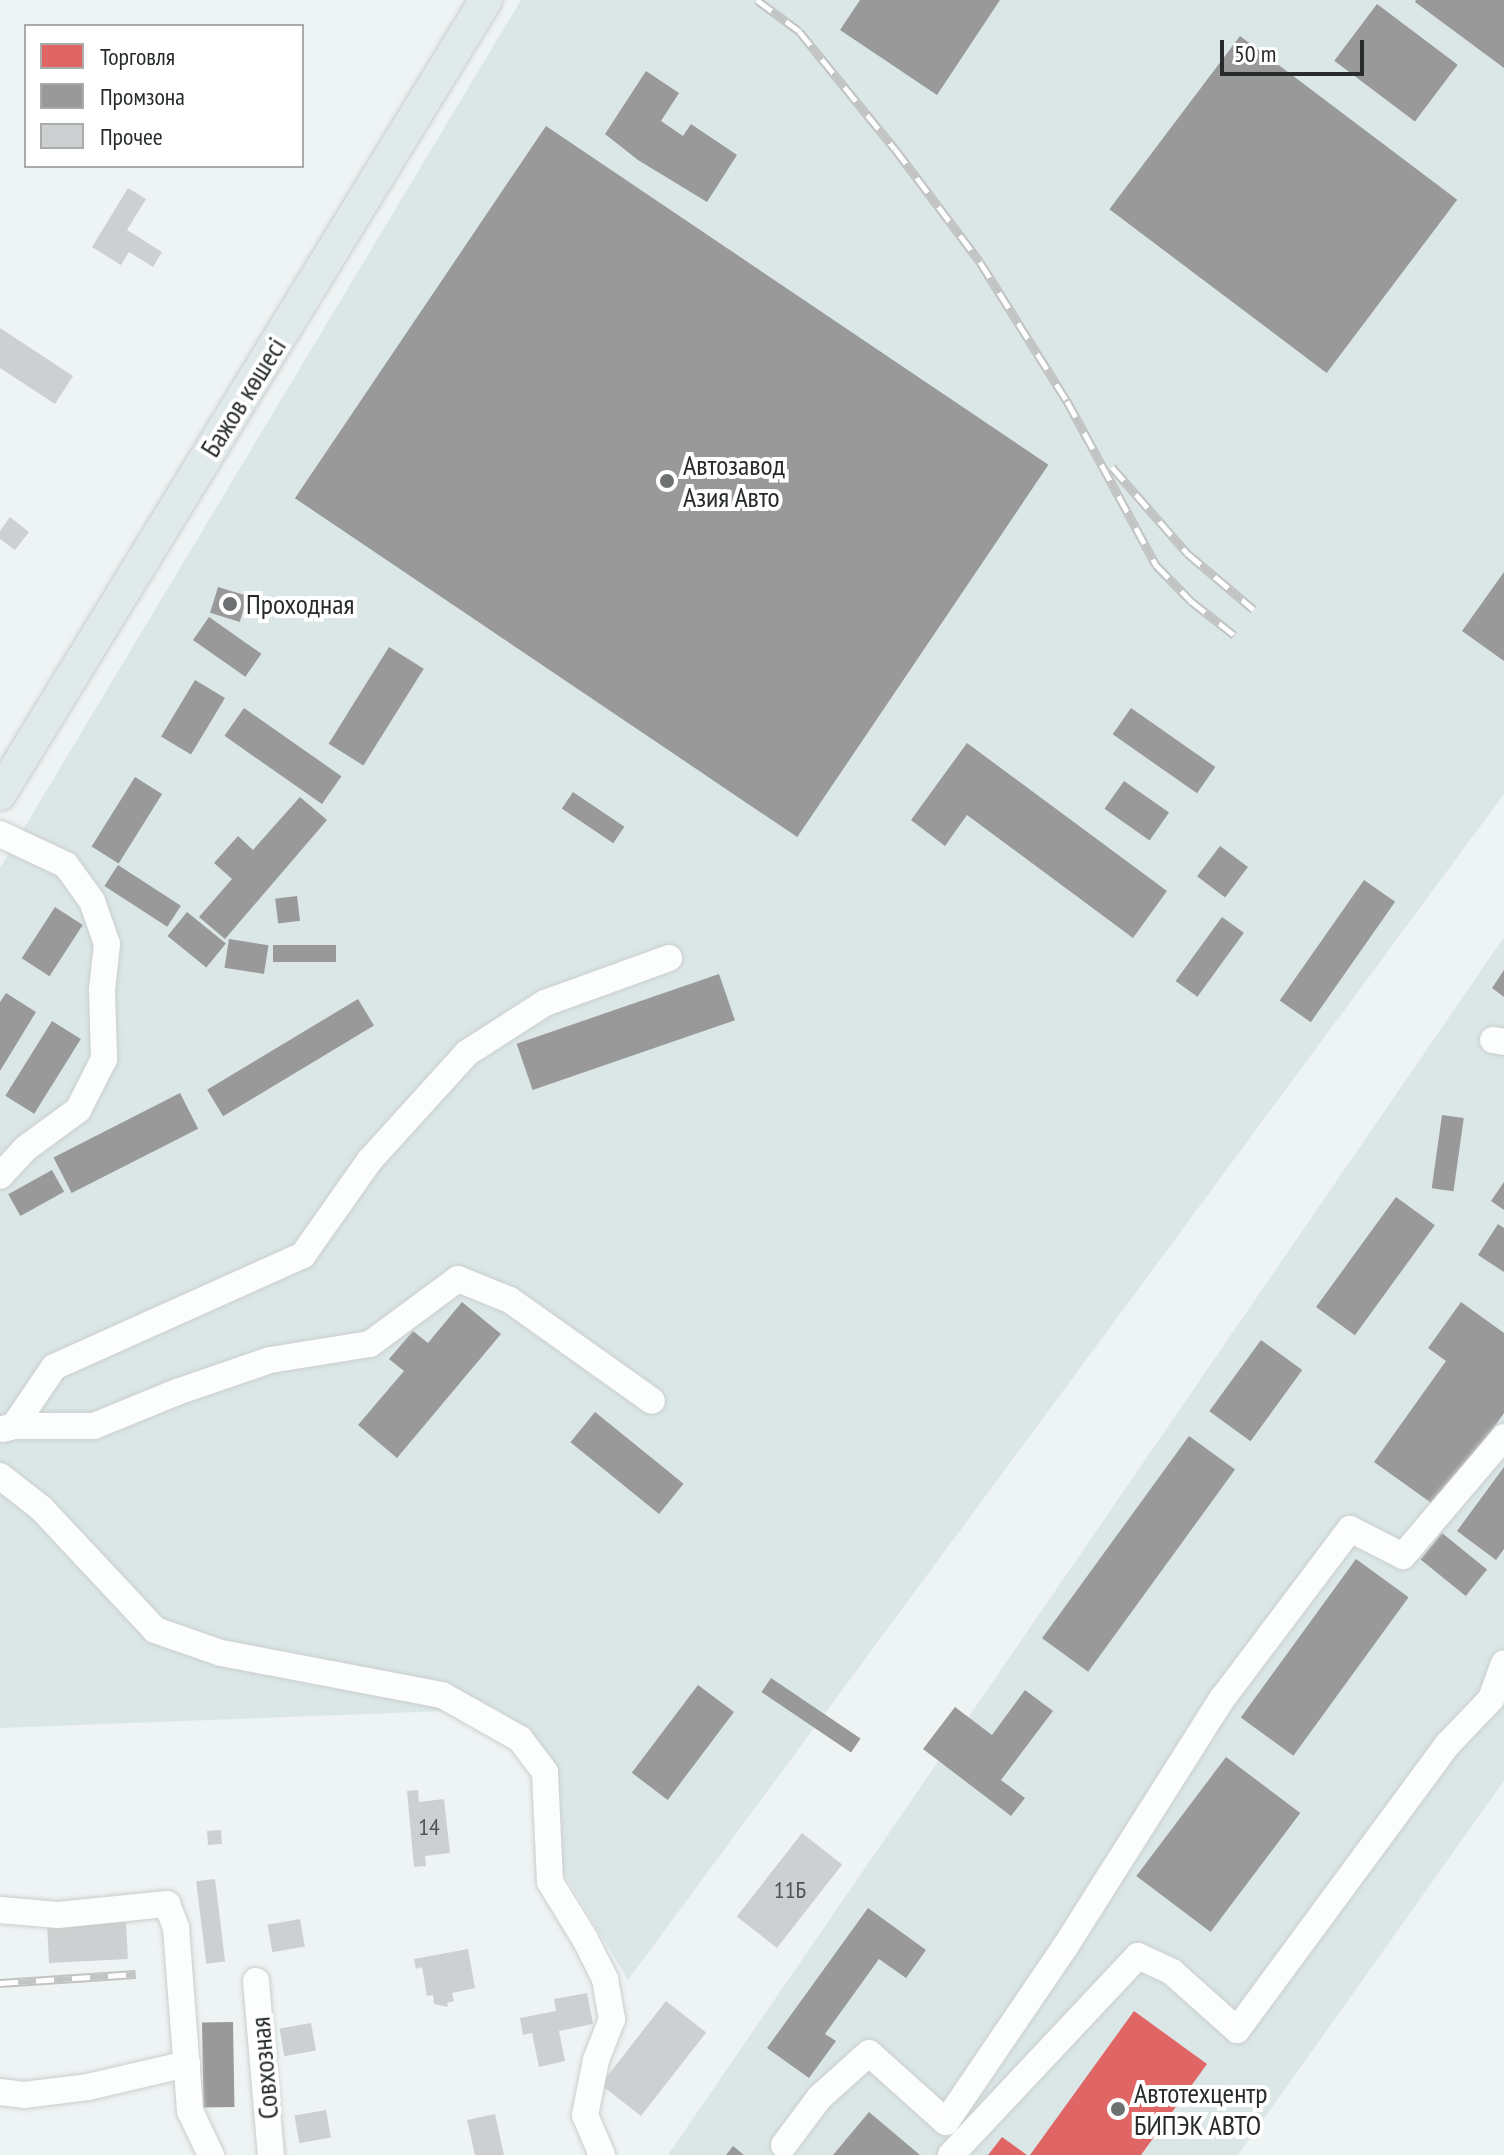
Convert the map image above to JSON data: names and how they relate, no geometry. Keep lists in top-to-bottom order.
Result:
{
  "streets": {
    "main road": ["Бажов көшесі"],
    "lane": ["Совхозная"]
  },
  "places": ["Автозавод Азия Авто", "Проходная", "Автотехцентр БИПЭК АВТО"],
  "house_numbers": ["14", "11Б"],
  "legend": ["Торговля", "Промзона", "Прочее"],
  "scale_bar": "50 m"
}
